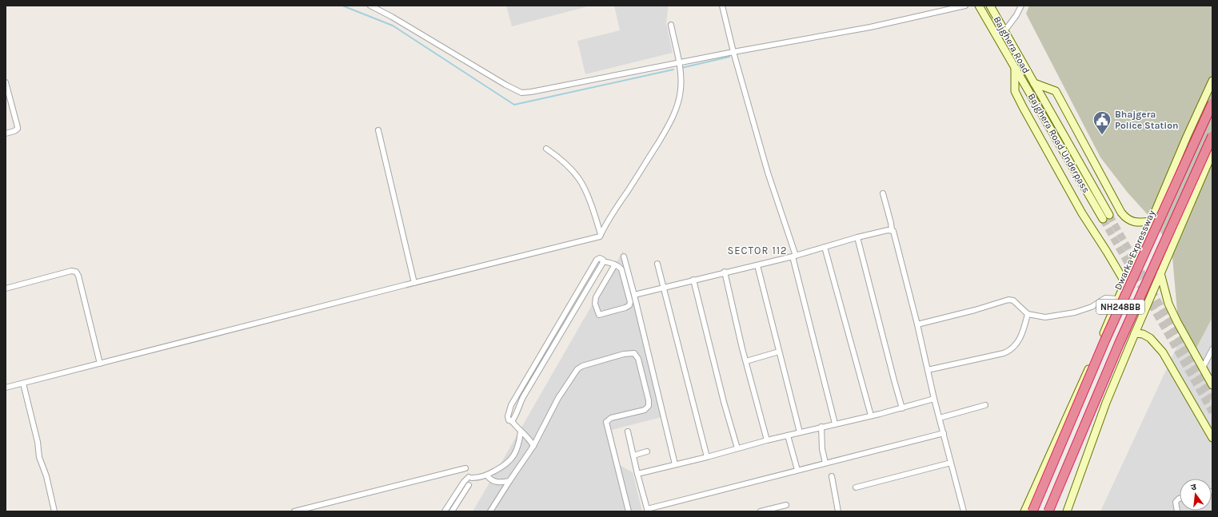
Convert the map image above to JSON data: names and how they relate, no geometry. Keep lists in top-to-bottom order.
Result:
{
  "streets": {
    "highway": ["Dwarka Expressway", "NH248BB"],
    "street": ["Bajghera Road", "Bajghera Road Underpass"]
  },
  "crossings": [
    ["Bajghera Road", "Bajghera Road Underpass"]
  ],
  "districts": ["SECTOR 112"],
  "places": {
    "public building": ["Bhajgera Police Station"]
  },
  "north": "top"
}
